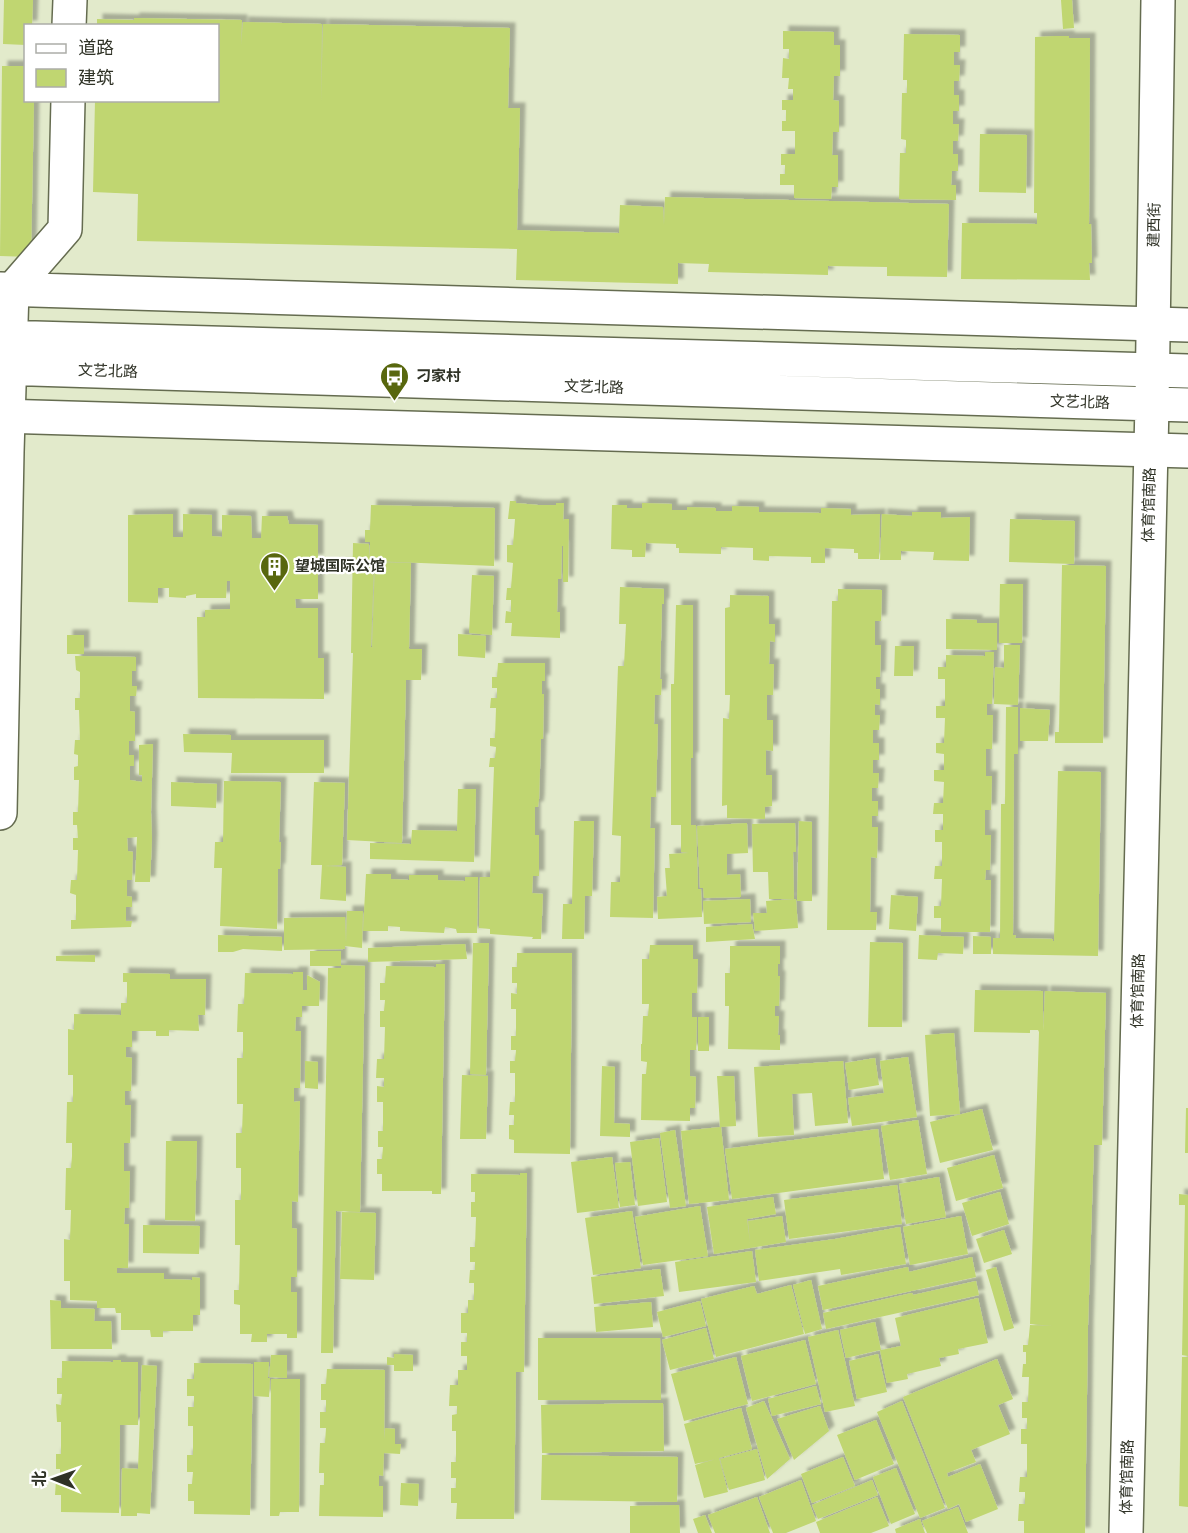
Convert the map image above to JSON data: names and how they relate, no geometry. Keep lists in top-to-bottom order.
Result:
{
  "streets": {
    "street": ["建西街", "文艺北路", "体育馆南路"]
  },
  "crossings": [
    ["建西街", "文艺北路"],
    ["建西街", "体育馆南路"]
  ],
  "places": {
    "bus stop": ["刁家村"],
    "building": ["望城国际公馆"]
  },
  "legend": ["道路", "建筑"],
  "north": "left"
}
